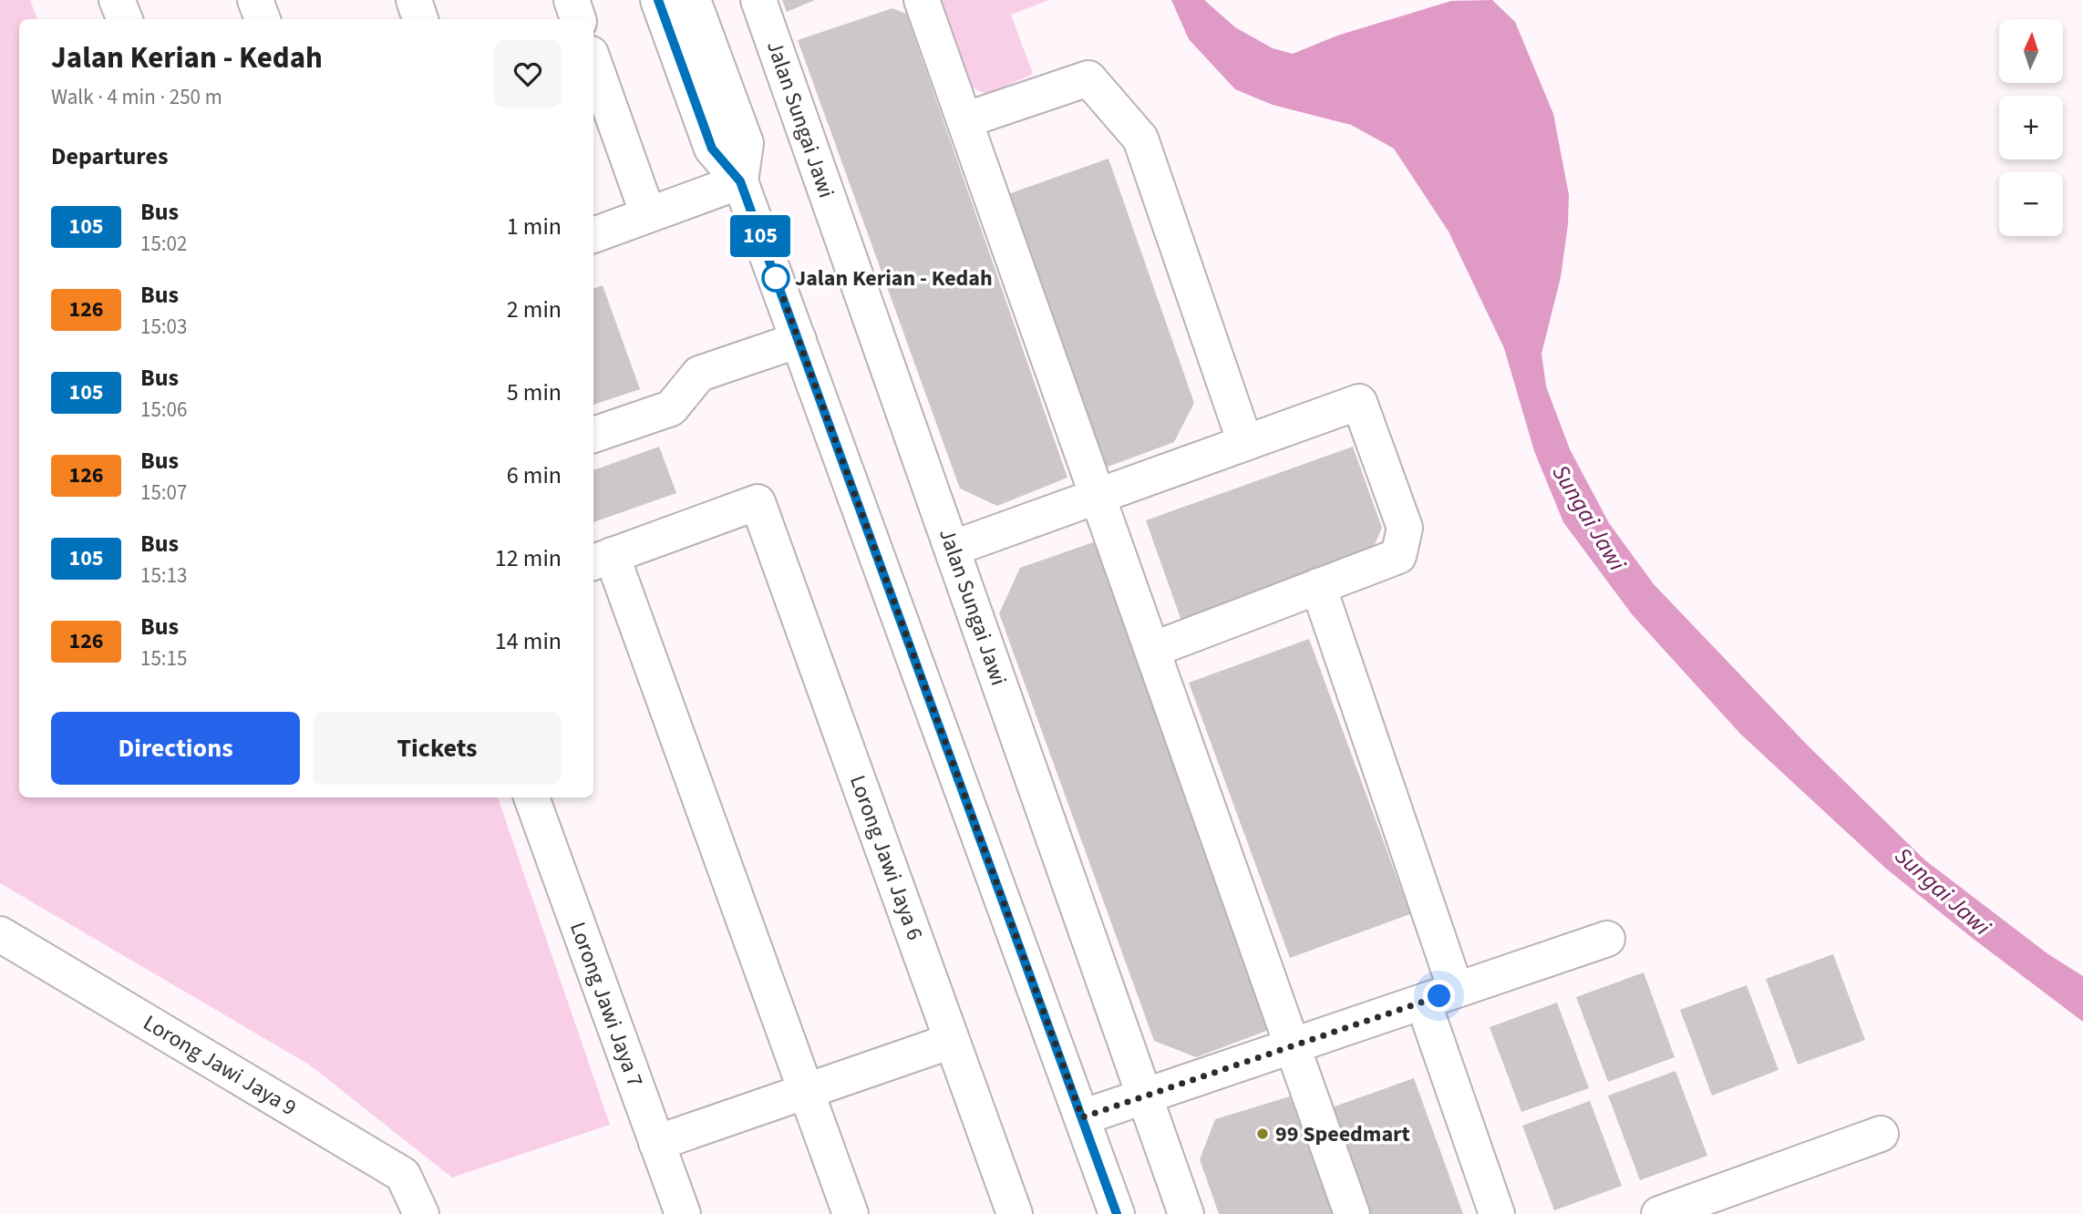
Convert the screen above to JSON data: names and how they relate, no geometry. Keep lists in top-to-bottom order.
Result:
{
  "streets": {
    "street": [
      "Jalan Sungai Jawi",
      "Lorong Jawi Jaya 6",
      "Lorong Jawi Jaya 7",
      "Lorong Jawi Jaya 9"
    ]
  },
  "water": ["Sungai Jawi"],
  "places": ["Jalan Kerian - Kedah", "99 Speedmart"],
  "lines": ["bus line 105"],
  "north": "top",
  "page": {
    "on_map": "105",
    "map_buttons": ["+", "−"],
    "heading": [
      ["Jalan Kerian - Kedah", "Walk · 4 min · 250 m"],
      "Departures"
    ],
    "list": [
      {
        "mark": "105",
        "name": "Bus",
        "note": "15:02",
        "value": "1 min"
      },
      {
        "mark": "126",
        "name": "Bus",
        "note": "15:03",
        "value": "2 min"
      },
      {
        "mark": "105",
        "name": "Bus",
        "note": "15:06",
        "value": "5 min"
      },
      {
        "mark": "126",
        "name": "Bus",
        "note": "15:07",
        "value": "6 min"
      },
      {
        "mark": "105",
        "name": "Bus",
        "note": "15:13",
        "value": "12 min"
      },
      {
        "mark": "126",
        "name": "Bus",
        "note": "15:15",
        "value": "14 min"
      }
    ],
    "buttons": ["Directions", "Tickets"]
  }
}
